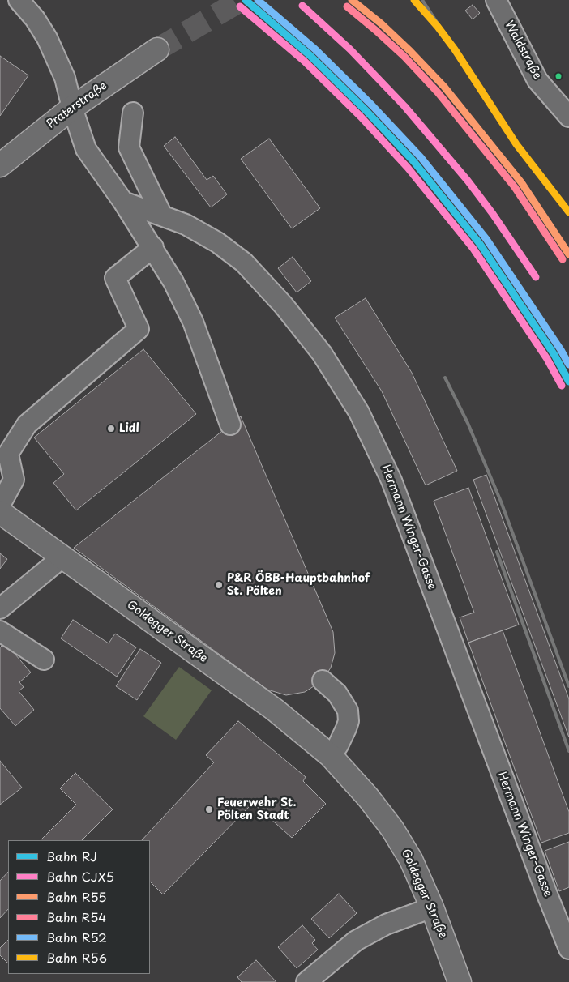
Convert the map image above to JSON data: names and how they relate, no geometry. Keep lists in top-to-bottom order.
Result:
{
  "streets": {
    "main road": ["Praterstraße", "Goldegger Straße"],
    "street": ["Waldstraße", "Hermann Winger-Gasse"]
  },
  "places": ["Lidl", "P&R ÖBB-Hauptbahnhof St. Pölten", "Feuerwehr St. Pölten Stadt"],
  "lines": [
    "rail line RJ",
    "rail line R55",
    "rail line R52",
    "rail line R56",
    "rail line CJX5",
    "rail line R54"
  ],
  "legend": [
    "Bahn RJ",
    "Bahn CJX5",
    "Bahn R55",
    "Bahn R54",
    "Bahn R52",
    "Bahn R56"
  ]
}
